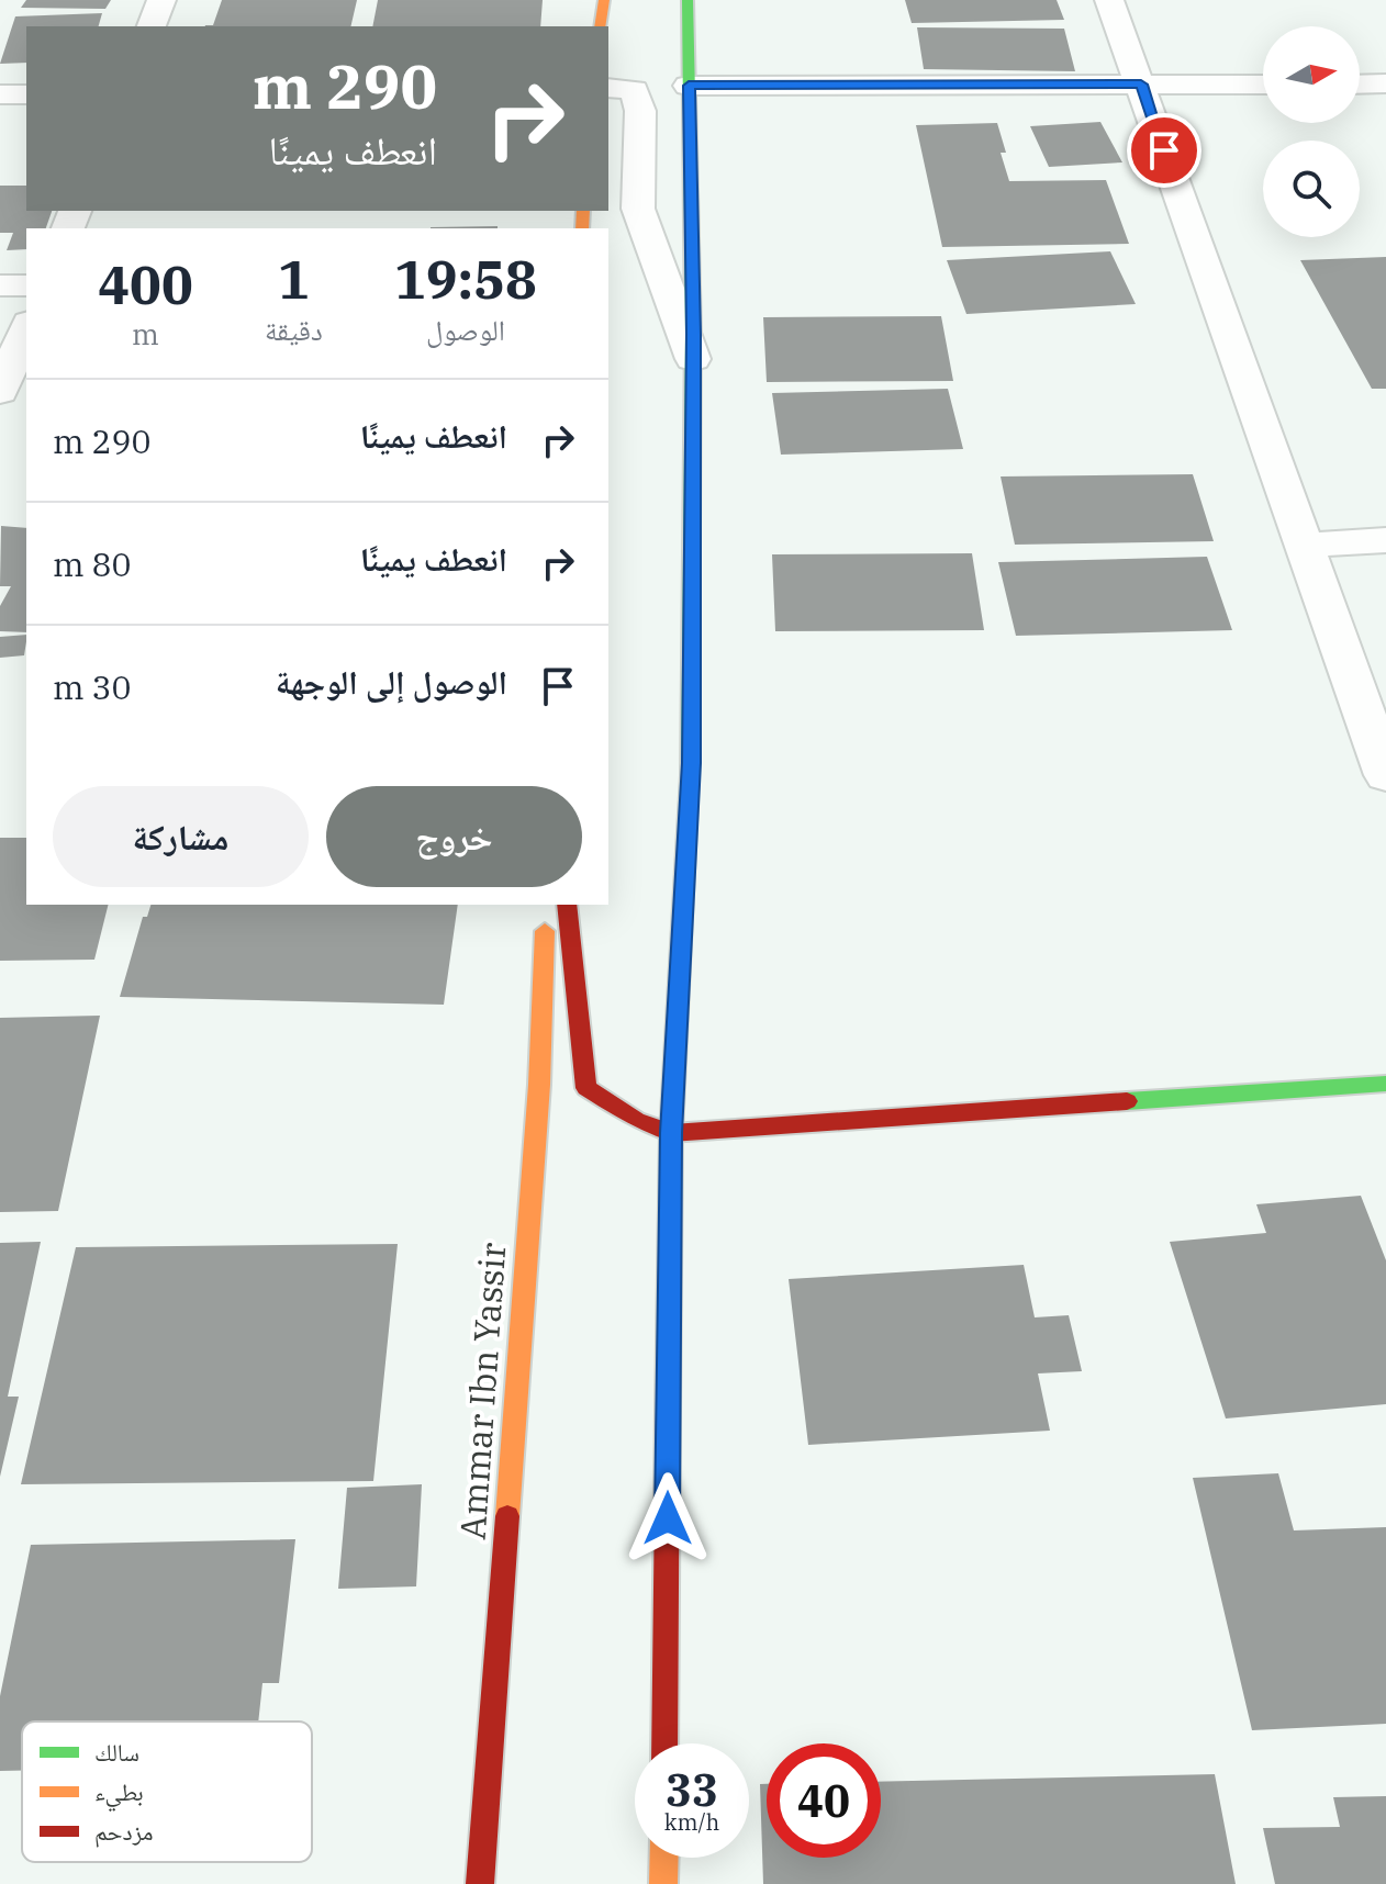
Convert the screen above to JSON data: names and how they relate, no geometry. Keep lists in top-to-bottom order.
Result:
{
  "streets": {
    "street": ["Ammar Ibn Yassir"]
  },
  "legend": ["سالك", "بطيء", "مزدحم"],
  "north": "right",
  "page": {
    "turn": ["290 m", "انعطف يمينًا"],
    "eta": [
      "19:58",
      "الوصول",
      "1",
      "دقيقة",
      "400",
      "m"
    ],
    "list": [
      {
        "name": "انعطف يمينًا",
        "value": "290 m"
      },
      {
        "name": "انعطف يمينًا",
        "value": "80 m"
      },
      {
        "name": "الوصول إلى الوجهة",
        "value": "30 m"
      }
    ],
    "buttons": ["خروج", "مشاركة"],
    "speed": "33 km/h",
    "limit": "40"
  }
}
